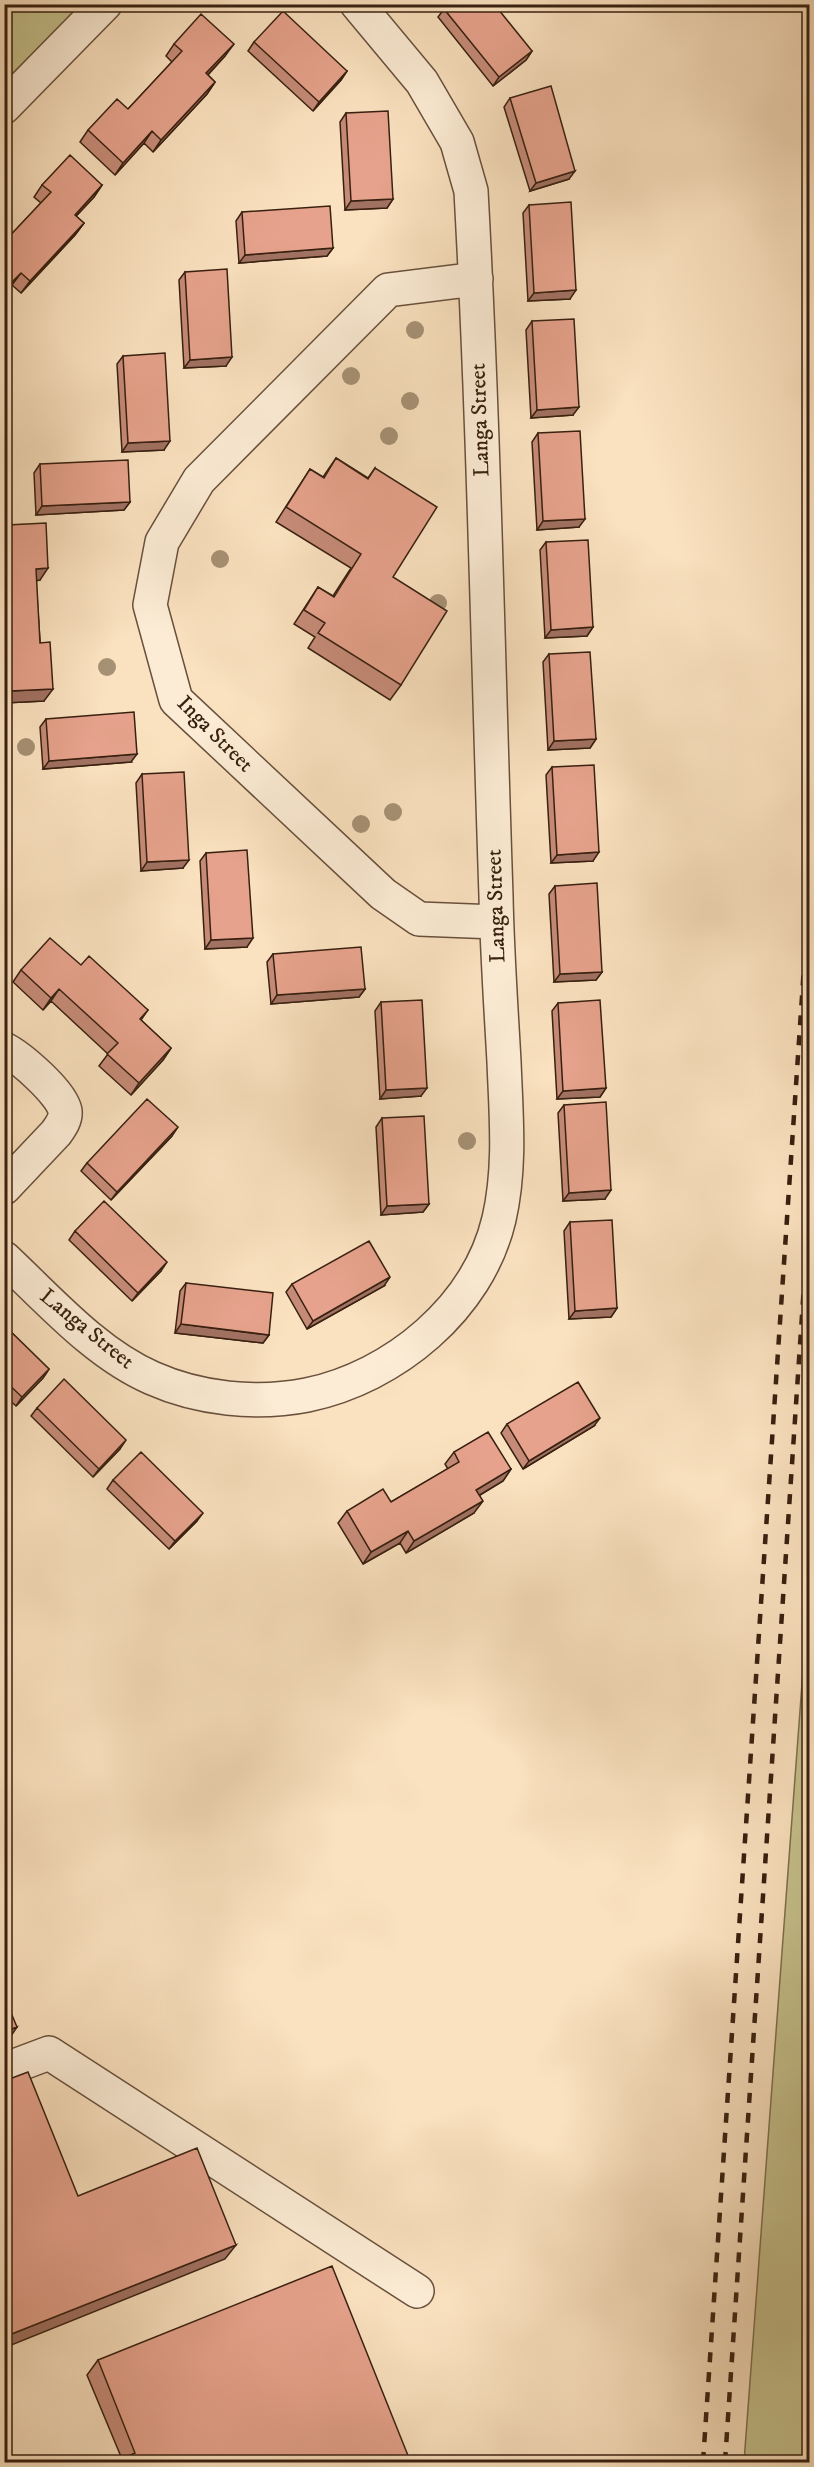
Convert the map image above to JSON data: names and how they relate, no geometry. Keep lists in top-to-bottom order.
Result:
{
  "streets": {
    "street": ["Langa Street", "Inga Street"]
  },
  "crossings": [
    ["Langa Street", "Inga Street"]
  ]
}
